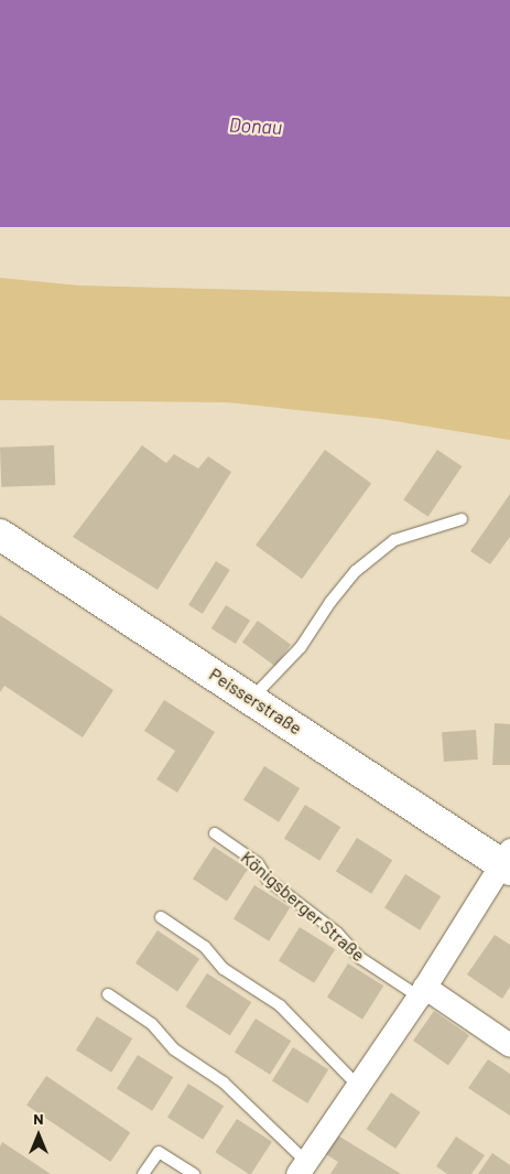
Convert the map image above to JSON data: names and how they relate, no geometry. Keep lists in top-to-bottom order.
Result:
{
  "streets": {
    "street": ["Peisserstraße"],
    "lane": ["Königsberger Straße"]
  },
  "water": ["Donau"],
  "north": "top"
}
